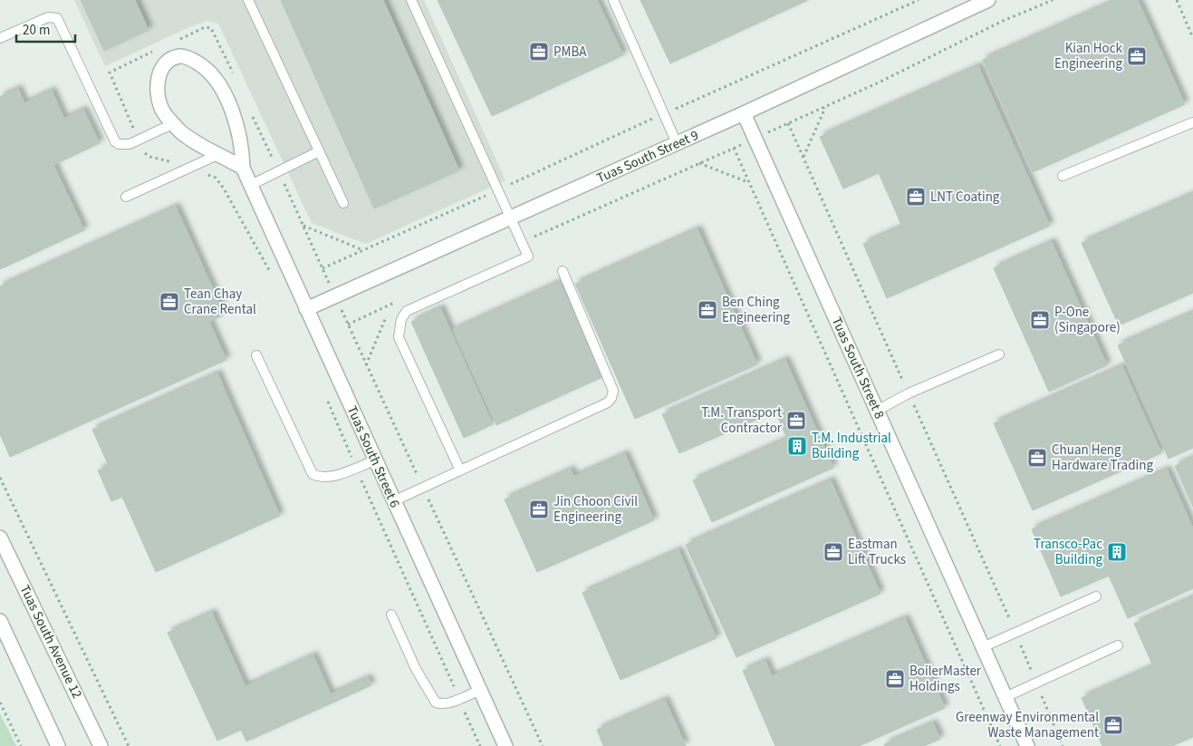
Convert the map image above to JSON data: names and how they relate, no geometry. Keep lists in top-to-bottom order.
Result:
{
  "streets": {
    "street": [
      "Tuas South Street 9",
      "Tuas South Street 8",
      "Tuas South Street 6",
      "Tuas South Avenue 12"
    ]
  },
  "crossings": [
    ["Tuas South Street 9", "Tuas South Street 8"],
    ["Tuas South Street 9", "Tuas South Street 6"]
  ],
  "places": {
    "office": [
      "PMBA",
      "Kian Hock Engineering",
      "LNT Coating",
      "Tean Chay Crane Rental",
      "Ben Ching Engineering",
      "P-One (Singapore)",
      "T.M. Transport Contractor",
      "Chuan Heng Hardware Trading",
      "Jin Choon Civil Engineering",
      "Eastman Lift Trucks",
      "BoilerMaster Holdings",
      "Greenway Environmental Waste Management"
    ],
    "building": ["T.M. Industrial Building", "Transco-Pac Building"]
  },
  "scale_bar": "20 m"
}
